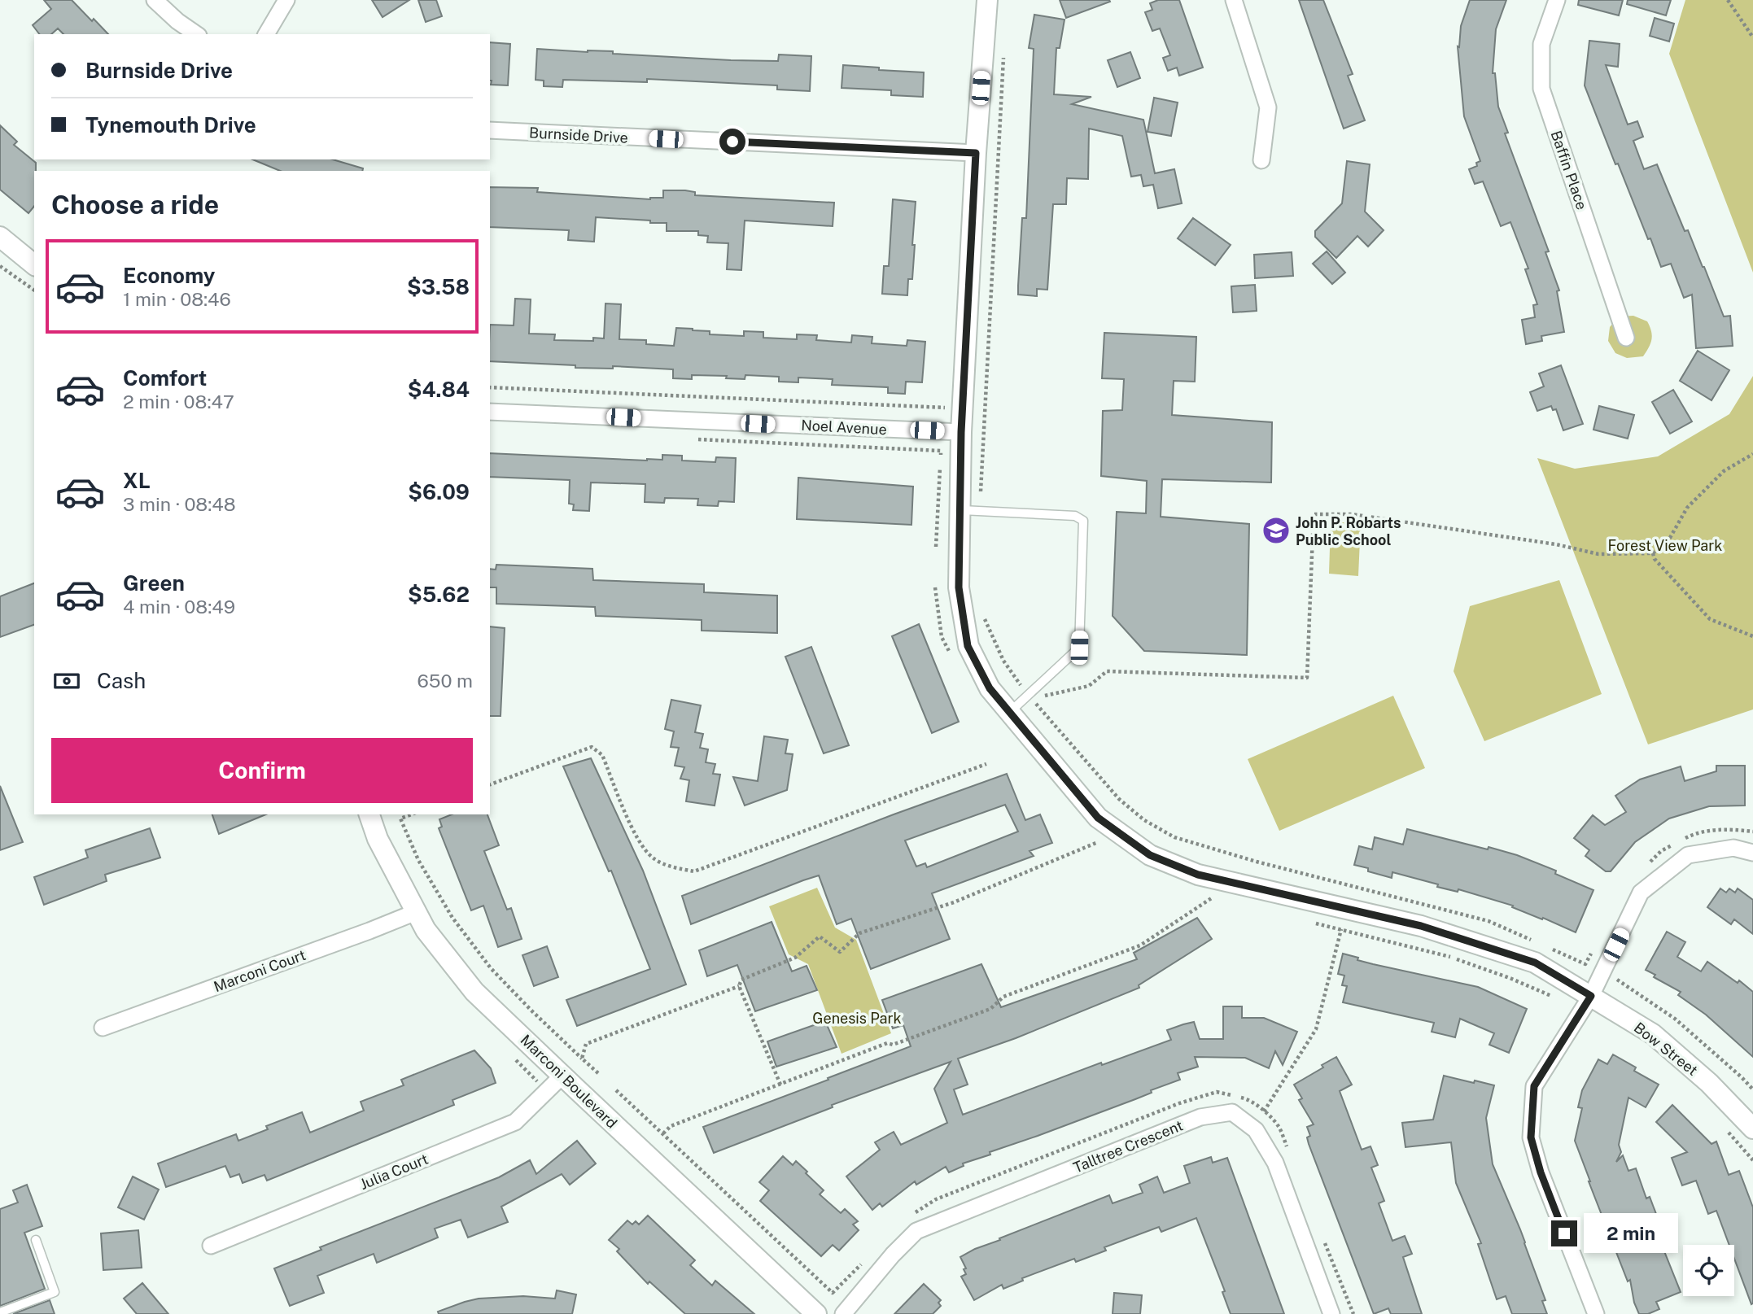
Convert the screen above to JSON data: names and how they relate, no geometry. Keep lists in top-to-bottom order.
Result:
{
  "streets": {
    "street": [
      "Burnside Drive",
      "Baffin Place",
      "Noel Avenue",
      "Marconi Court",
      "Bow Street",
      "Marconi Boulevard",
      "Talltree Crescent",
      "Julia Court"
    ]
  },
  "crossings": [
    ["Burnside Drive", "Bow Street"],
    ["Noel Avenue", "Bow Street"],
    ["Marconi Court", "Marconi Boulevard"],
    ["Marconi Boulevard", "Julia Court"]
  ],
  "parks": ["Forest View Park", "Genesis Park"],
  "places": {
    "school or university": ["John P. Robarts Public School"]
  },
  "page": {
    "banner": ["Burnside Drive", "Tynemouth Drive"],
    "heading": "Choose a ride",
    "list": [
      {
        "name": "Economy",
        "note": "1 min · 08:46",
        "value": "$3.58"
      },
      {
        "name": "Comfort",
        "note": "2 min · 08:47",
        "value": "$4.84"
      },
      {
        "name": "XL",
        "note": "3 min · 08:48",
        "value": "$6.09"
      },
      {
        "name": "Green",
        "note": "4 min · 08:49",
        "value": "$5.62"
      }
    ],
    "pay": ["Cash", "650 m"],
    "buttons": "Confirm",
    "bubble": "2 min"
  }
}
